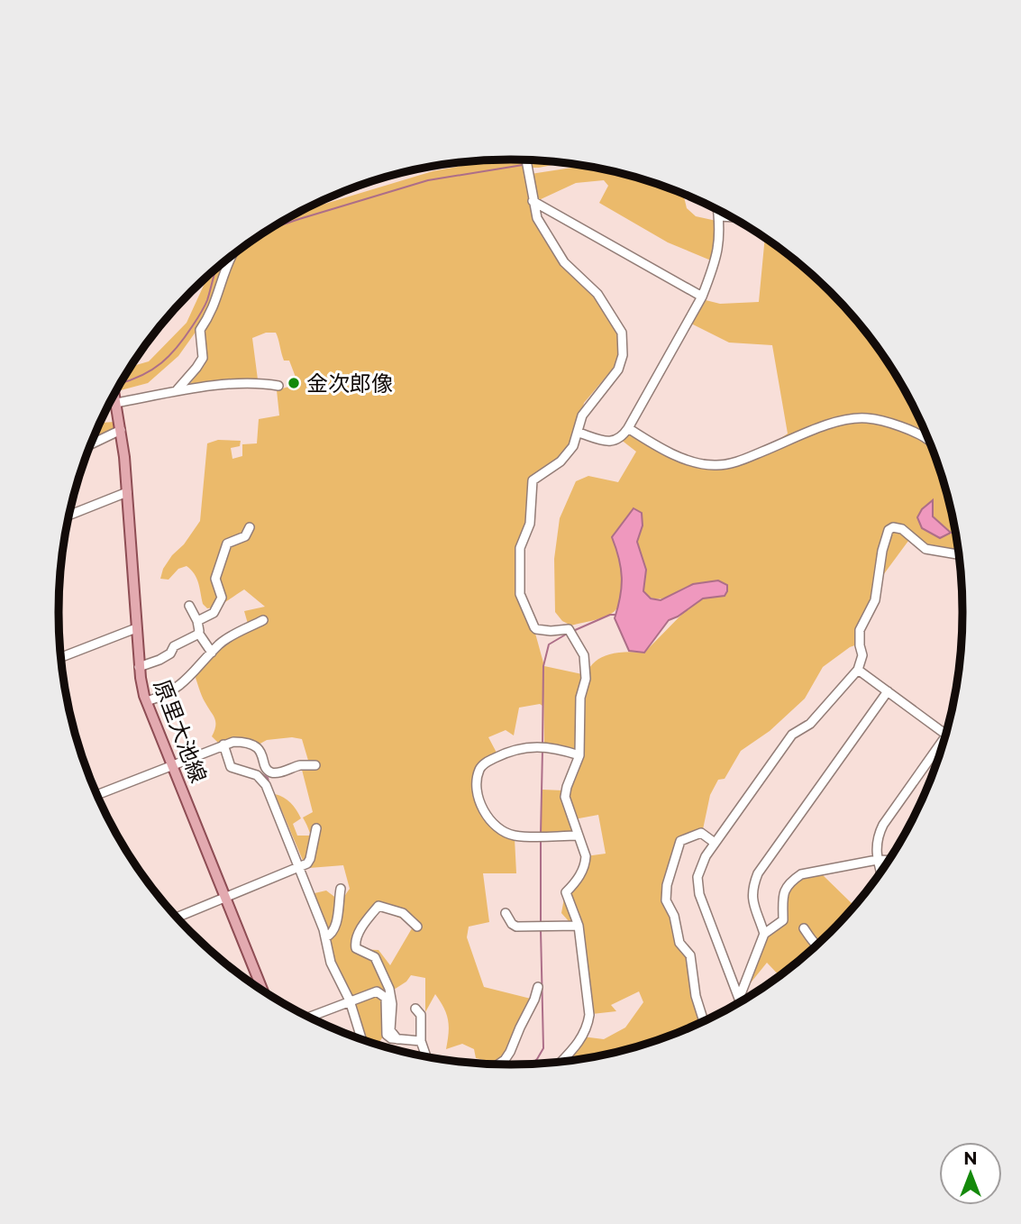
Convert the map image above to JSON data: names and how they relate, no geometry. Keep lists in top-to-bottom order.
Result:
{
  "streets": {
    "main road": ["原里大池線"]
  },
  "places": ["金次郎像"],
  "north": "top"
}
